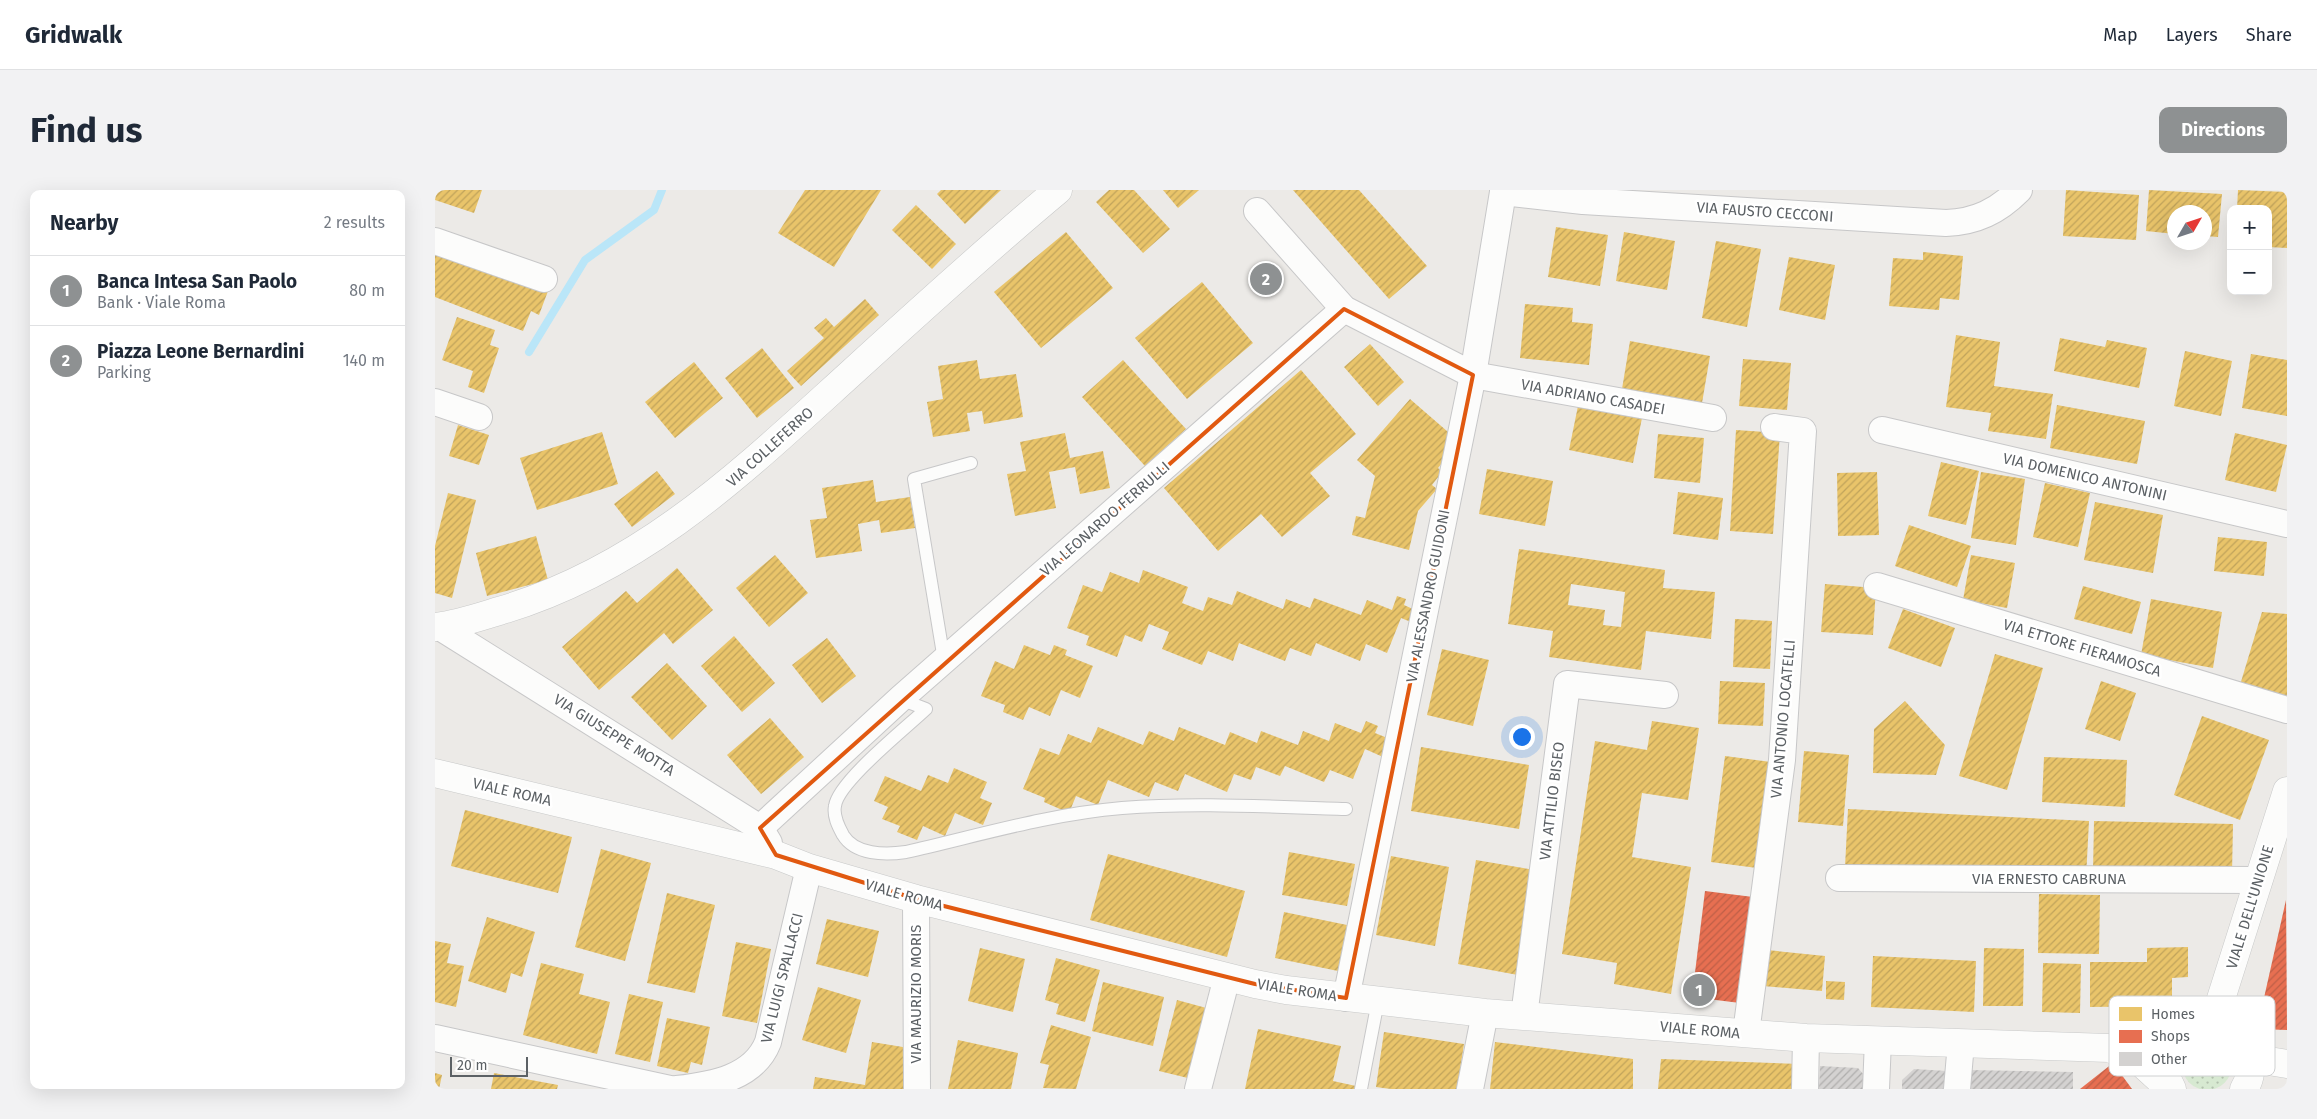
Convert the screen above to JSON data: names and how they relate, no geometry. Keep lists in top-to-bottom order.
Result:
{
  "streets": {
    "street": [
      "VIA FAUSTO CECCONI",
      "VIA ADRIANO CASADEI",
      "VIA COLLEFERRO",
      "VIA DOMENICO ANTONINI",
      "VIA LEONARDO FERRULLI",
      "VIA ALESSANDRO GUIDONI",
      "VIA ETTORE FIERAMOSCA",
      "VIA ANTONIO LOCATELLI",
      "VIA GIUSEPPE MOTTA",
      "VIALE ROMA",
      "VIA ATTILIO BISEO",
      "VIA ERNESTO CABRUNA",
      "VIALE DELL'UNIONE",
      "VIA LUIGI SPALLACCI",
      "VIA MAURIZIO MORIS"
    ]
  },
  "crossings": [
    ["VIA FAUSTO CECCONI", "VIA ALESSANDRO GUIDONI"],
    ["VIA ADRIANO CASADEI", "VIA ALESSANDRO GUIDONI"],
    ["VIA COLLEFERRO", "VIA GIUSEPPE MOTTA"],
    ["VIA LEONARDO FERRULLI", "VIA GIUSEPPE MOTTA"],
    ["VIA ALESSANDRO GUIDONI", "VIALE ROMA"],
    ["VIA ANTONIO LOCATELLI", "VIALE ROMA"],
    ["VIA GIUSEPPE MOTTA", "VIALE ROMA"],
    ["VIALE ROMA", "VIA ATTILIO BISEO"],
    ["VIALE ROMA", "VIA LUIGI SPALLACCI"],
    ["VIALE ROMA", "VIA MAURIZIO MORIS"],
    ["VIA ERNESTO CABRUNA", "VIALE DELL'UNIONE"]
  ],
  "legend": ["Homes", "Shops", "Other"],
  "scale_bar": "20 m",
  "north": "top right",
  "page": {
    "header": "Gridwalk",
    "nav": ["Map", "Layers", "Share"],
    "buttons": "Directions",
    "title": "Find us",
    "heading": ["Nearby", "2 results"],
    "map_buttons": ["+", "−"],
    "list": [
      {
        "mark": "1",
        "name": "Banca Intesa San Paolo",
        "note": "Bank · Viale Roma",
        "value": "80 m"
      },
      {
        "mark": "2",
        "name": "Piazza Leone Bernardini",
        "note": "Parking",
        "value": "140 m"
      }
    ],
    "pins": ["2", "1"],
    "scale": "20 m"
  }
}
